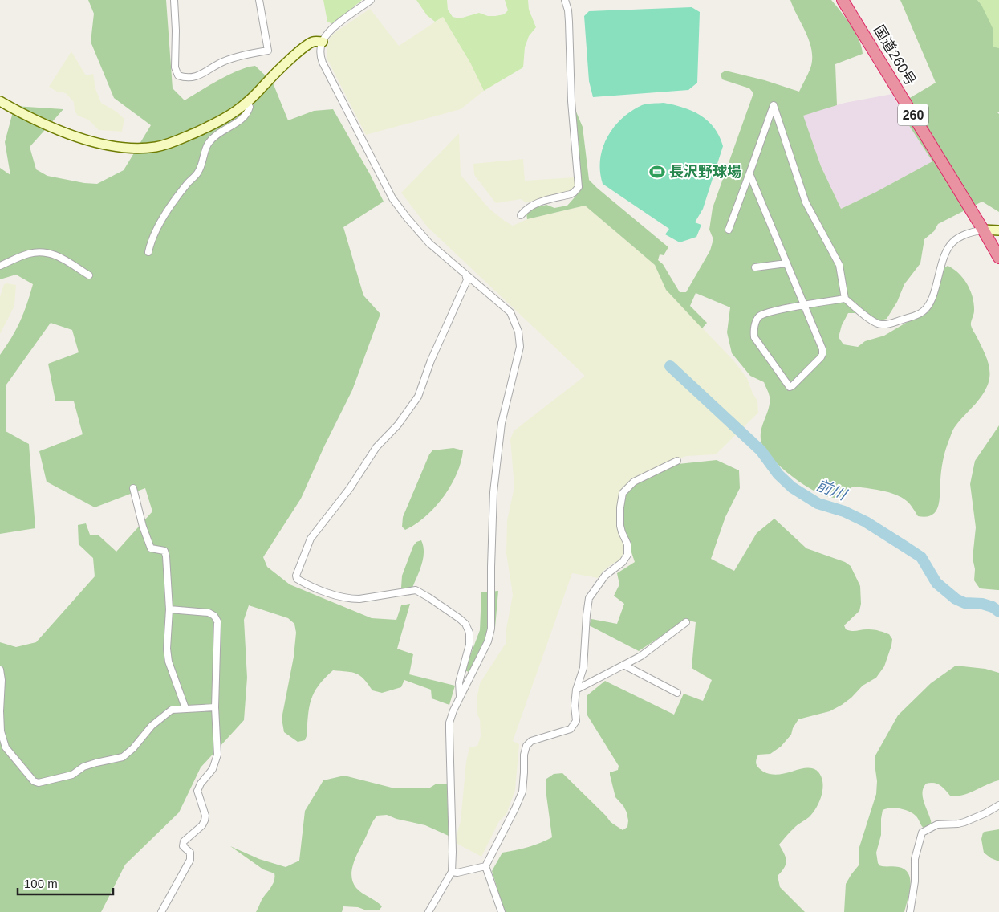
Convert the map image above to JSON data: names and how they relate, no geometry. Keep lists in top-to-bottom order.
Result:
{
  "streets": {
    "highway": ["国道260号", "260"]
  },
  "crossings": [
    ["国道260号", "260"]
  ],
  "water": ["前川"],
  "places": {
    "sports": ["長沢野球場"]
  },
  "scale_bar": "100 m"
}
